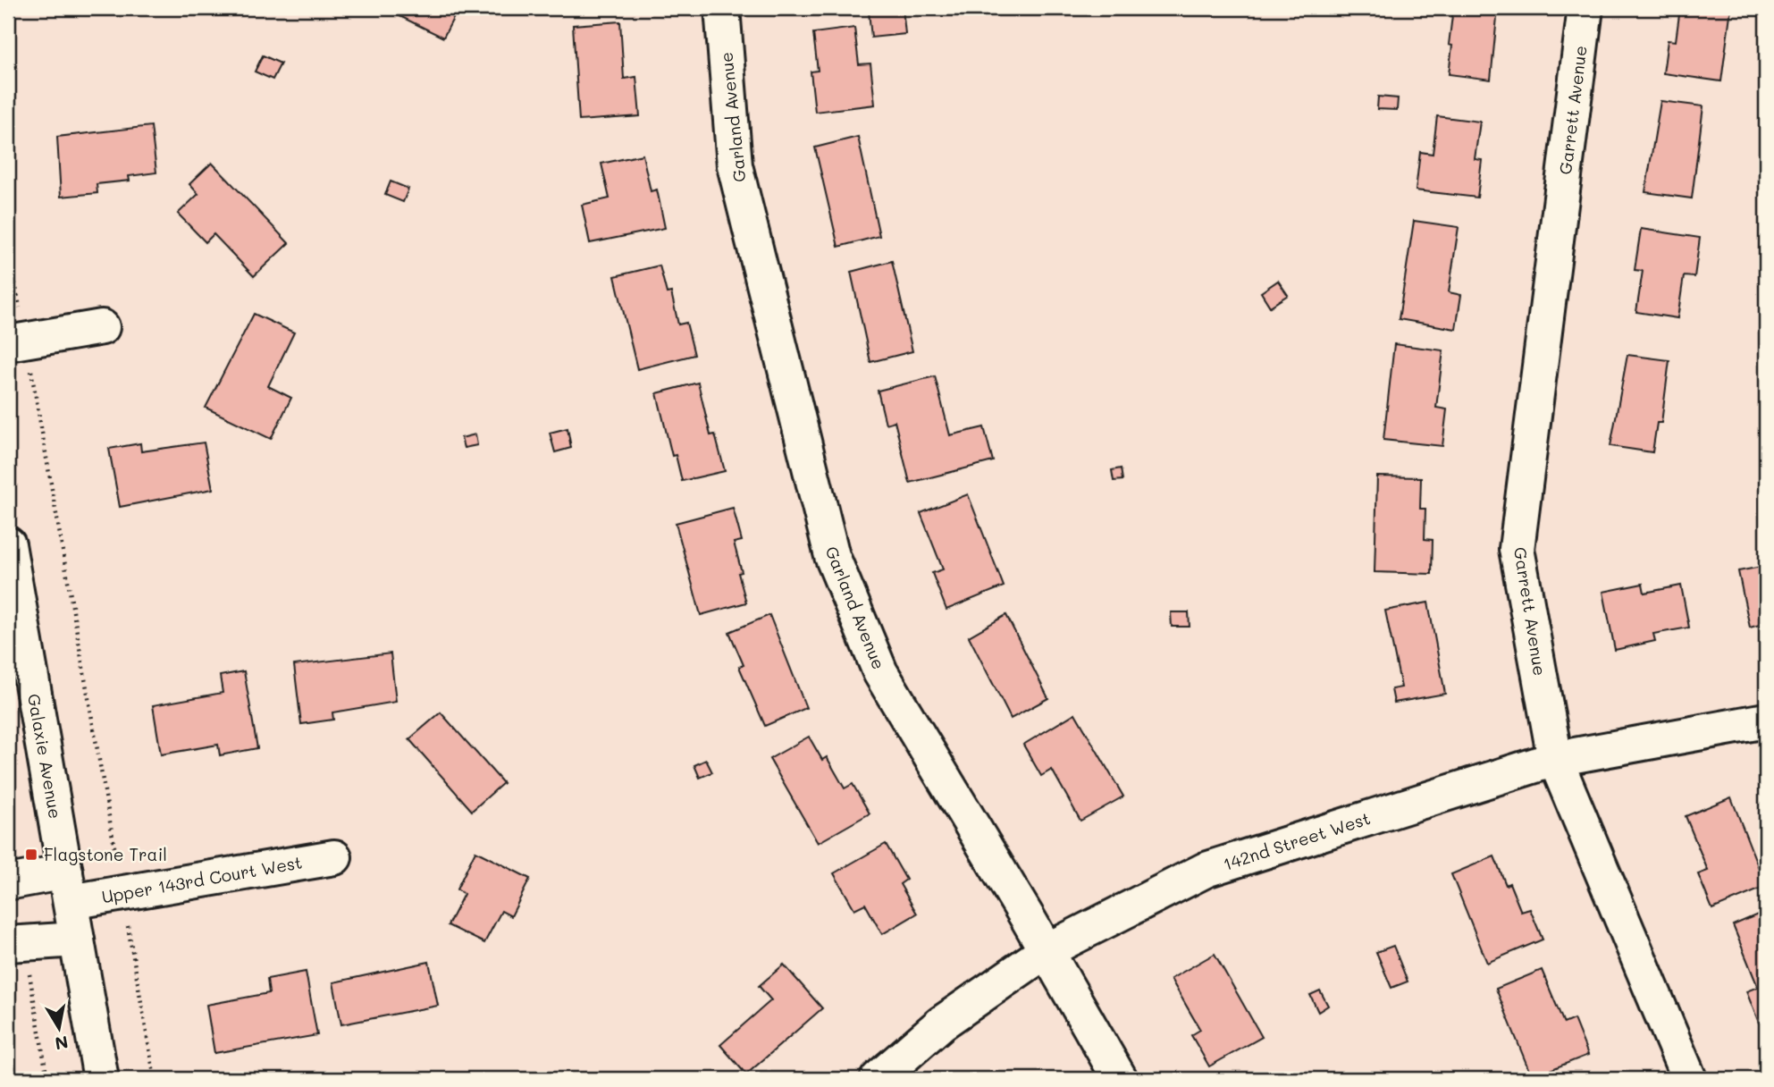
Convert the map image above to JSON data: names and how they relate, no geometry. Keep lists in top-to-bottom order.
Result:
{
  "streets": {
    "street": [
      "Garrett Avenue",
      "Garland Avenue",
      "Galaxie Avenue",
      "142nd Street West",
      "Upper 143rd Court West"
    ]
  },
  "crossings": [
    ["Garrett Avenue", "142nd Street West"],
    ["Garland Avenue", "142nd Street West"],
    ["Galaxie Avenue", "Upper 143rd Court West"]
  ],
  "places": {
    "transit": ["Flagstone Trail"]
  },
  "north": "bottom"
}
